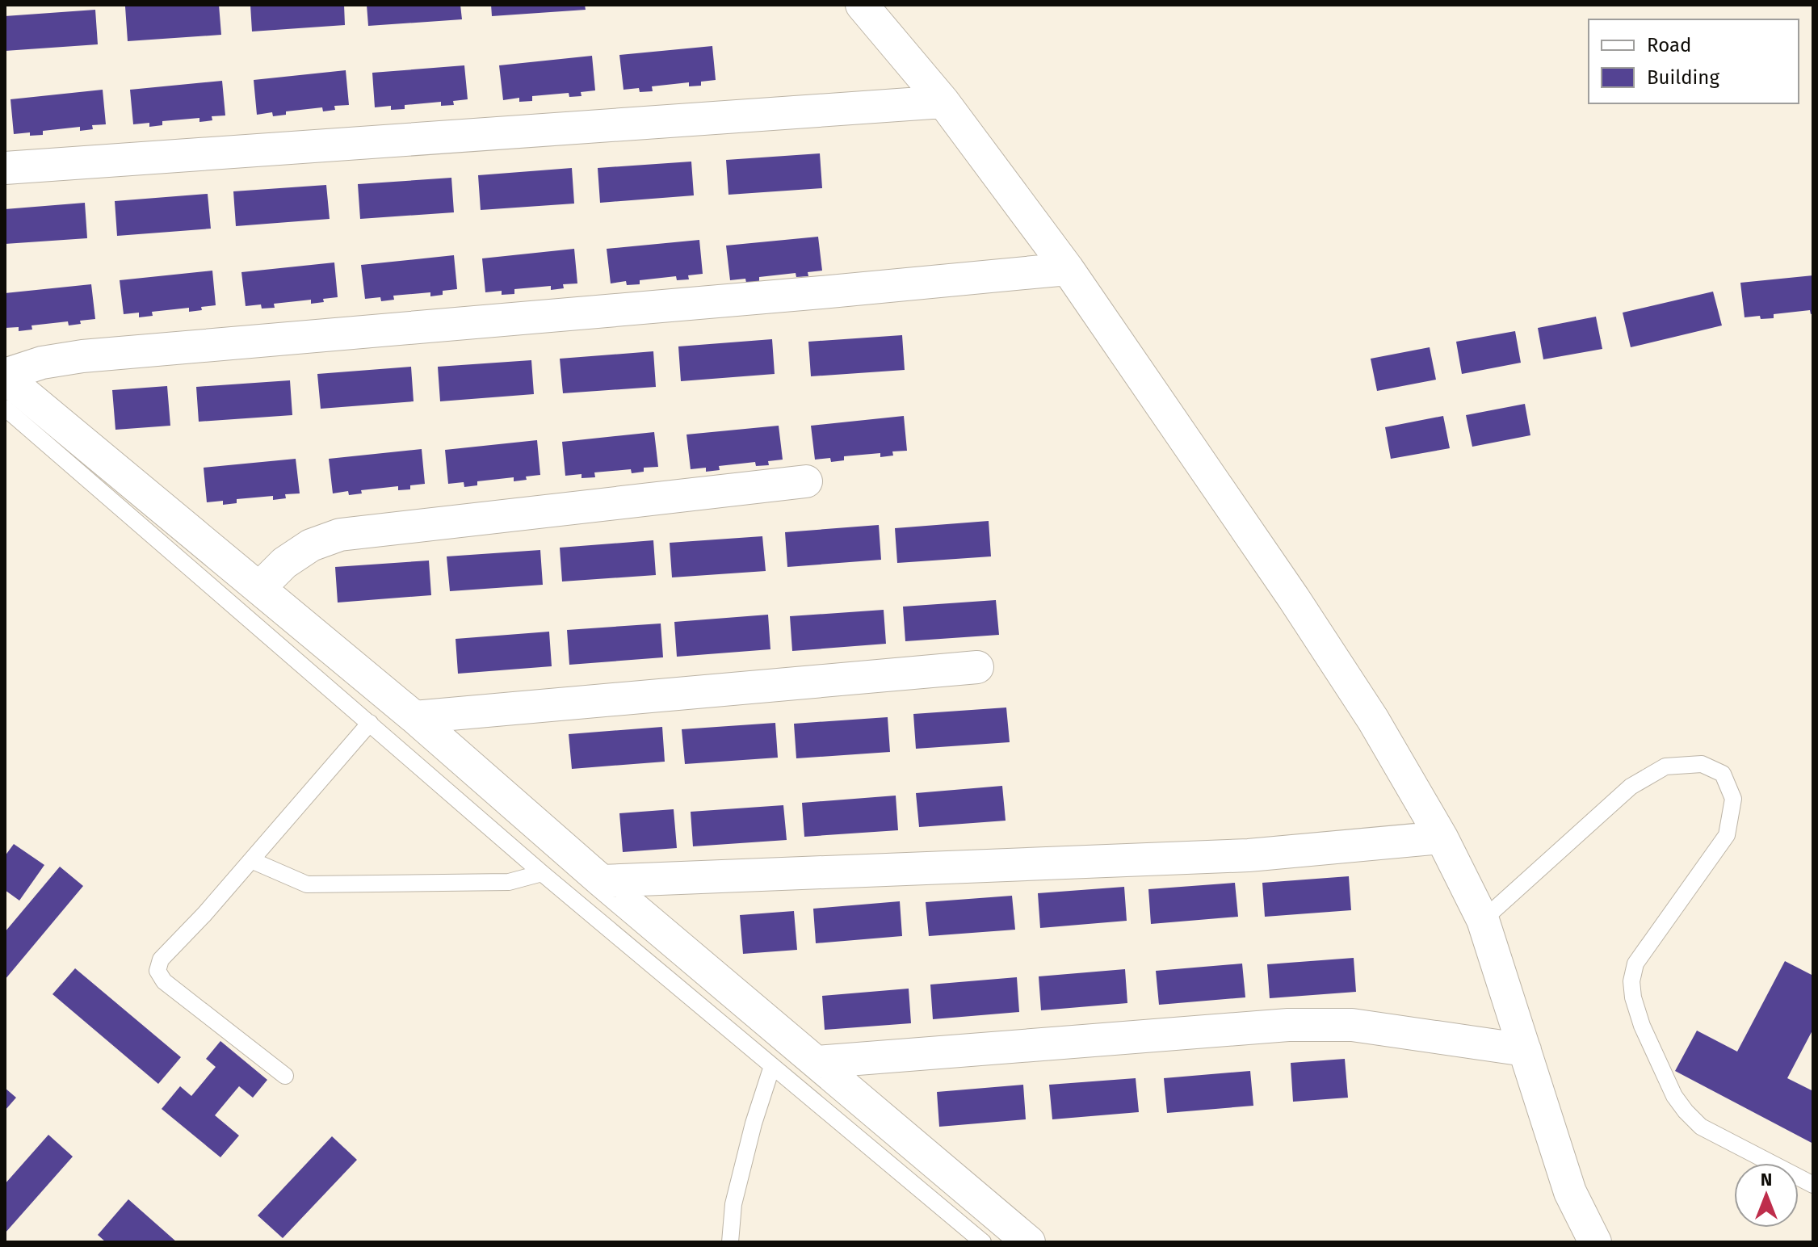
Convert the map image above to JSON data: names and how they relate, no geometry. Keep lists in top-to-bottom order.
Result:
{
  "legend": ["Road", "Building"],
  "north": "top"
}
